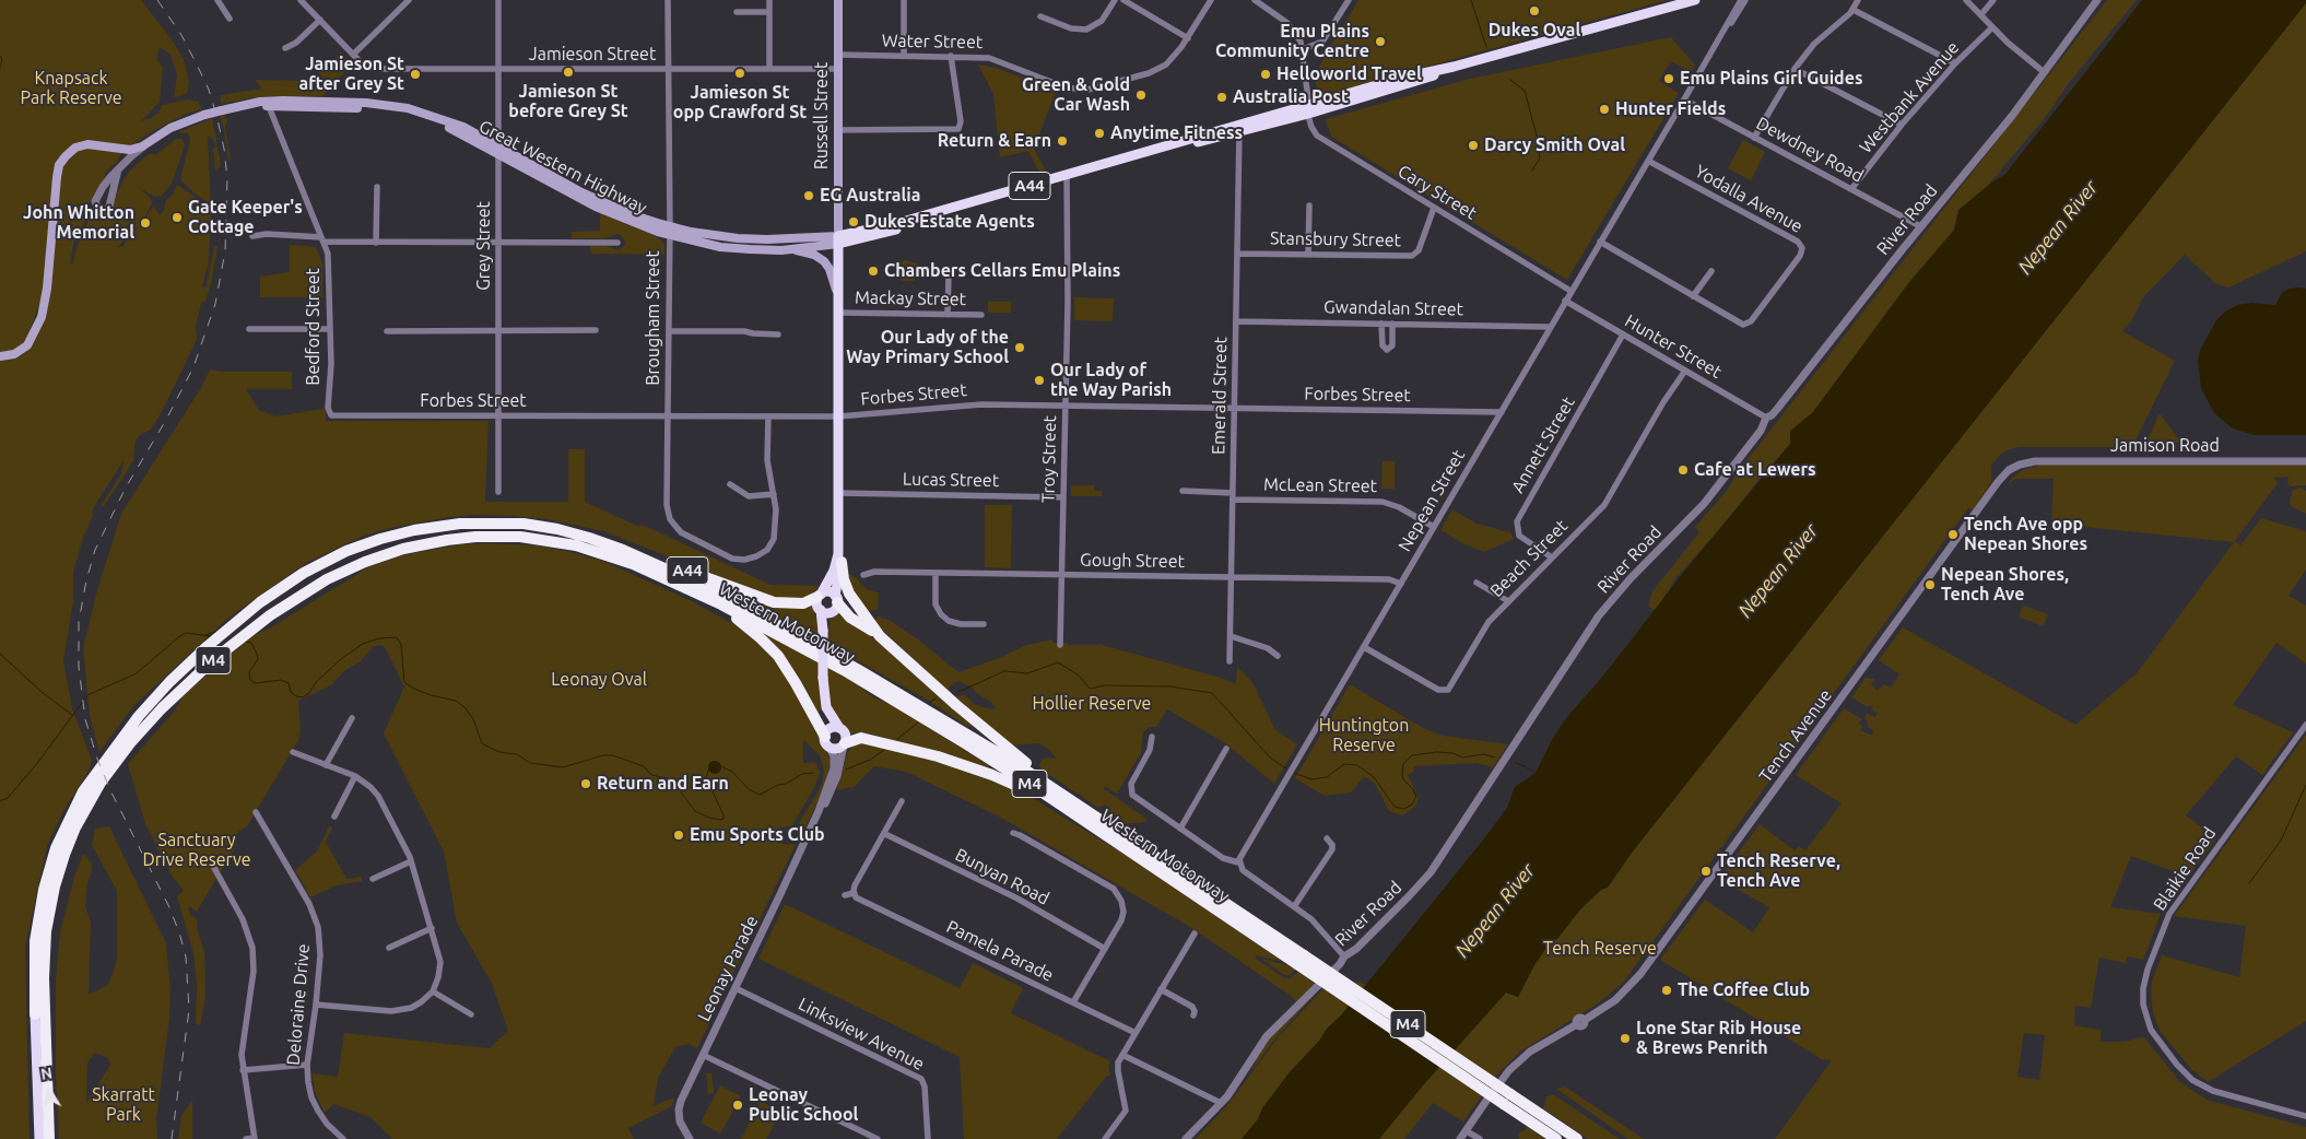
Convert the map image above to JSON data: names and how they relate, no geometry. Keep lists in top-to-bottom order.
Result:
{
  "streets": {
    "highway": [
      "Russell Street",
      "Great Western Highway",
      "A44",
      "Western Motorway",
      "M4"
    ],
    "street": [
      "Water Street",
      "Jamieson Street",
      "Westbank Avenue",
      "Dewdney Road",
      "Cary Street",
      "Yodalla Avenue",
      "River Road",
      "Stansbury Street",
      "Grey Street",
      "Mackay Street",
      "Gwandalan Street",
      "Brougham Street",
      "Bedford Street",
      "Hunter Street",
      "Forbes Street",
      "Emerald Street",
      "Annett Street",
      "Jamison Road",
      "Troy Street",
      "Lucas Street",
      "McLean Street",
      "Nepean Street",
      "Beach Street",
      "Gough Street",
      "Tench Avenue",
      "Blaikie Road",
      "Bunyan Road",
      "Pamela Parade",
      "Leonay Parade",
      "Deloraine Drive",
      "Linksview Avenue"
    ]
  },
  "crossings": [
    ["Water Street", "Russell Street"],
    ["Jamieson Street", "Russell Street"],
    ["Jamieson Street", "Grey Street"],
    ["Jamieson Street", "Brougham Street"],
    ["Westbank Avenue", "Dewdney Road"],
    ["Russell Street", "Great Western Highway"],
    ["Russell Street", "A44"],
    ["Russell Street", "Mackay Street"],
    ["Russell Street", "Forbes Street"],
    ["Russell Street", "Lucas Street"],
    ["Russell Street", "M4"],
    ["Dewdney Road", "River Road"],
    ["Dewdney Road", "Nepean Street"],
    ["Great Western Highway", "Cary Street"],
    ["Great Western Highway", "Grey Street"],
    ["Great Western Highway", "Brougham Street"],
    ["Great Western Highway", "Bedford Street"],
    ["Great Western Highway", "Emerald Street"],
    ["Great Western Highway", "Troy Street"],
    ["A44", "Western Motorway"],
    ["A44", "M4"],
    ["Cary Street", "Stansbury Street"],
    ["Cary Street", "Nepean Street"],
    ["Yodalla Avenue", "Nepean Street"],
    ["River Road", "Hunter Street"],
    ["Stansbury Street", "Emerald Street"],
    ["Grey Street", "Forbes Street"],
    ["Gwandalan Street", "Emerald Street"],
    ["Gwandalan Street", "Nepean Street"],
    ["Brougham Street", "Forbes Street"],
    ["Bedford Street", "Forbes Street"],
    ["Hunter Street", "Annett Street"],
    ["Hunter Street", "Nepean Street"],
    ["Hunter Street", "Beach Street"],
    ["Forbes Street", "Emerald Street"],
    ["Forbes Street", "Troy Street"],
    ["Forbes Street", "Nepean Street"],
    ["Emerald Street", "McLean Street"],
    ["Emerald Street", "Gough Street"],
    ["Annett Street", "Beach Street"],
    ["Jamison Road", "Tench Avenue"],
    ["Troy Street", "Lucas Street"],
    ["Troy Street", "Gough Street"],
    ["McLean Street", "Nepean Street"],
    ["Nepean Street", "Beach Street"],
    ["Nepean Street", "Gough Street"],
    ["Western Motorway", "M4"],
    ["M4", "Leonay Parade"],
    ["Leonay Parade", "Linksview Avenue"]
  ],
  "water": ["Nepean River"],
  "parks": [
    "Knapsack Park Reserve",
    "Leonay Oval",
    "Hollier Reserve",
    "Huntington Reserve",
    "Sanctuary Drive Reserve",
    "Tench Reserve",
    "Skarratt Park"
  ],
  "places": [
    "Dukes Oval",
    "Emu Plains Community Centre",
    "Jamieson St before Grey St",
    "Jamieson St opp Crawford St",
    "Jamieson St after Grey St",
    "Helloworld Travel",
    "Emu Plains Girl Guides",
    "Green & Gold Car Wash",
    "Australia Post",
    "Hunter Fields",
    "Anytime Fitness",
    "Return & Earn",
    "Darcy Smith Oval",
    "EG Australia",
    "Gate Keeper's Cottage",
    "Dukes Estate Agents",
    "John Whitton Memorial",
    "Chambers Cellars Emu Plains",
    "Our Lady of the Way Primary School",
    "Our Lady of the Way Parish",
    "Cafe at Lewers",
    "Tench Ave opp Nepean Shores",
    "Nepean Shores, Tench Ave",
    "Return and Earn",
    "Emu Sports Club",
    "Tench Reserve, Tench Ave",
    "The Coffee Club",
    "Lone Star Rib House & Brews Penrith",
    "Leonay Public School"
  ],
  "north": "top"
}
